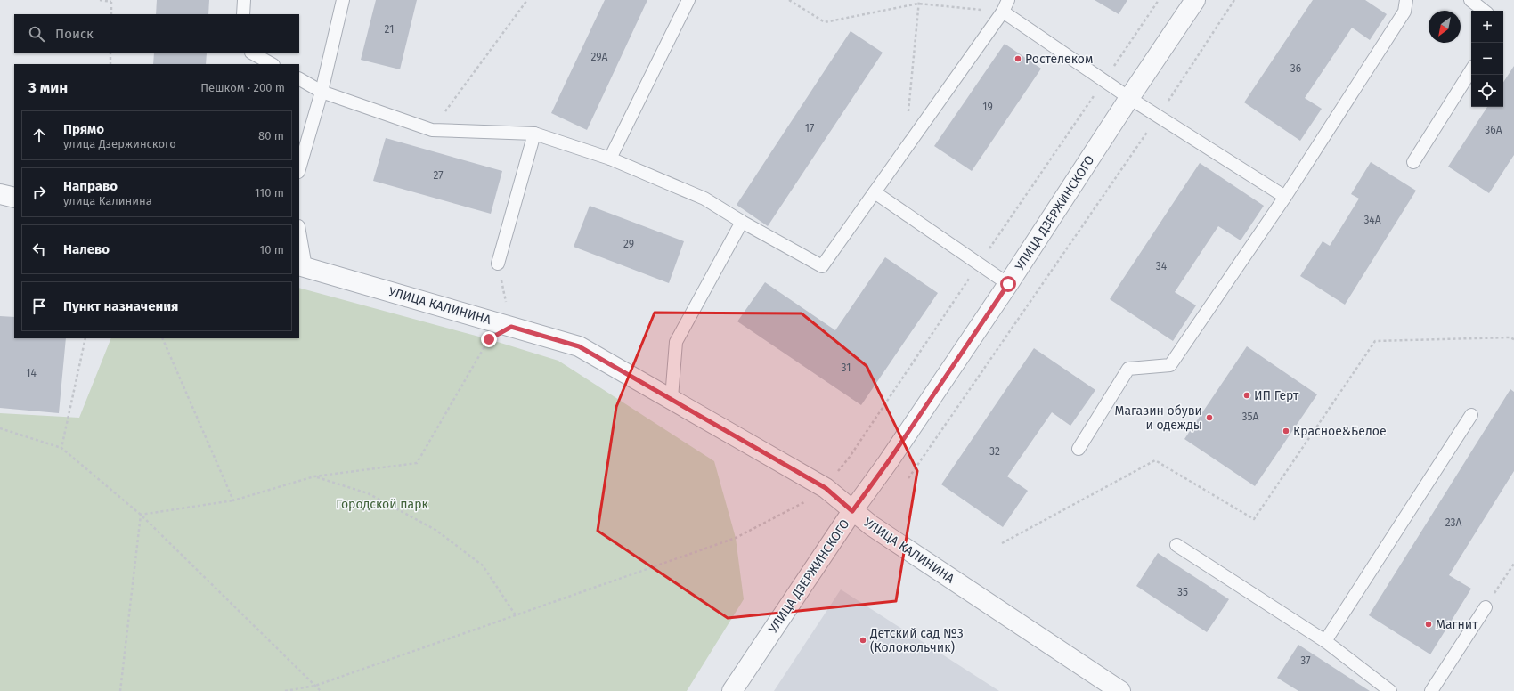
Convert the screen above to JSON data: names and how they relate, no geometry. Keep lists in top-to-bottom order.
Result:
{
  "streets": {
    "street": ["УЛИЦА ДЗЕРЖИНСКОГО", "УЛИЦА КАЛИНИНА"]
  },
  "crossings": [
    ["УЛИЦА ДЗЕРЖИНСКОГО", "УЛИЦА КАЛИНИНА"]
  ],
  "parks": ["Городской парк"],
  "places": [
    "Ростелеком",
    "ИП Герт",
    "Магазин обуви и одежды",
    "Красное&Белое",
    "Магнит",
    "Детский сад №3 (Колокольчик)"
  ],
  "house_numbers": [
    "21",
    "29А",
    "36",
    "19",
    "17",
    "36А",
    "27",
    "34А",
    "29",
    "34",
    "31",
    "14",
    "35А",
    "32",
    "23А",
    "35",
    "37"
  ],
  "north": "bottom left",
  "page": {
    "map_buttons": ["+", "−"],
    "search": "Поиск",
    "heading": ["3 мин", "Пешком · 200 m"],
    "list": [
      ["Прямо", "улица Дзержинского", "80 m"],
      ["Направо", "улица Калинина", "110 m"],
      ["Налево", "10 m"],
      "Пункт назначения"
    ]
  }
}
